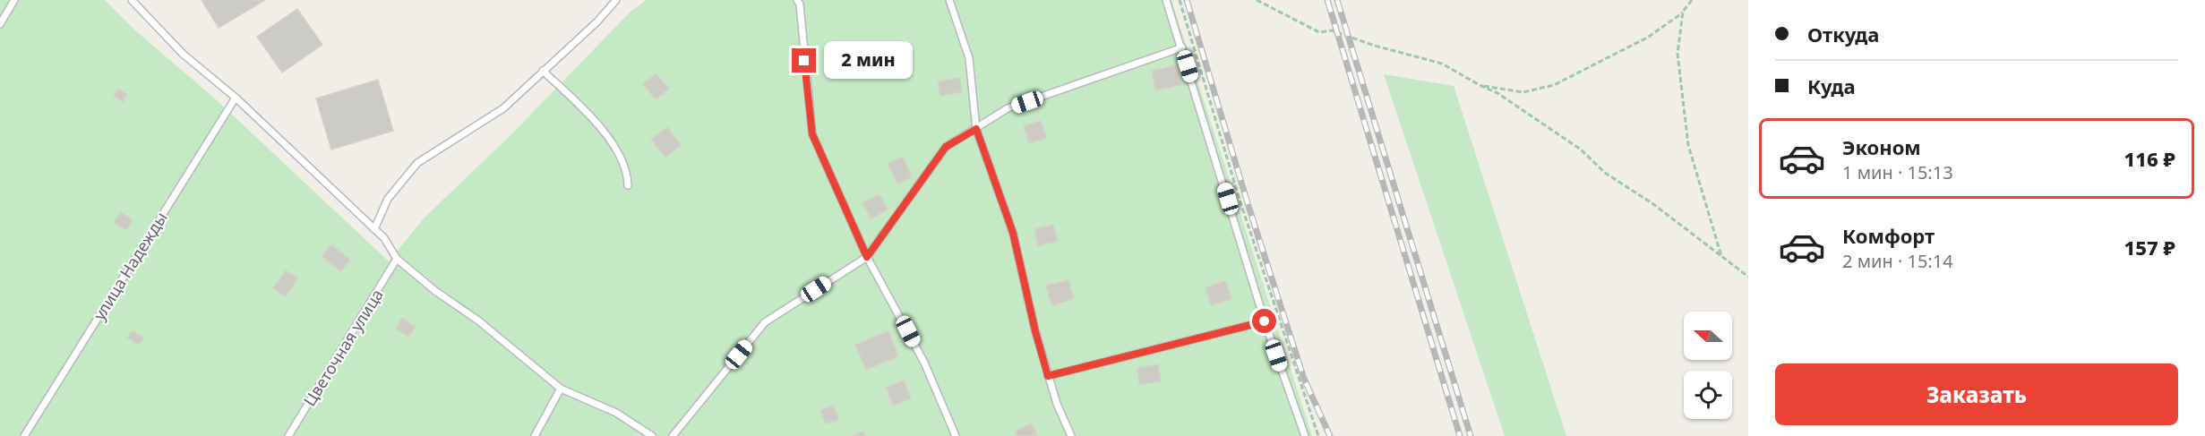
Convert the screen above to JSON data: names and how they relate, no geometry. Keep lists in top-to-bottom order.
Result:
{
  "streets": {
    "lane": ["улица Надежды", "Цветочная улица"]
  },
  "north": "left",
  "page": {
    "banner": ["Откуда", "Куда"],
    "bubble": "2 мин",
    "list": [
      {
        "name": "Эконом",
        "note": "1 мин · 15:13",
        "value": "116 ₽"
      },
      {
        "name": "Комфорт",
        "note": "2 мин · 15:14",
        "value": "157 ₽"
      }
    ],
    "buttons": "Заказать"
  }
}
